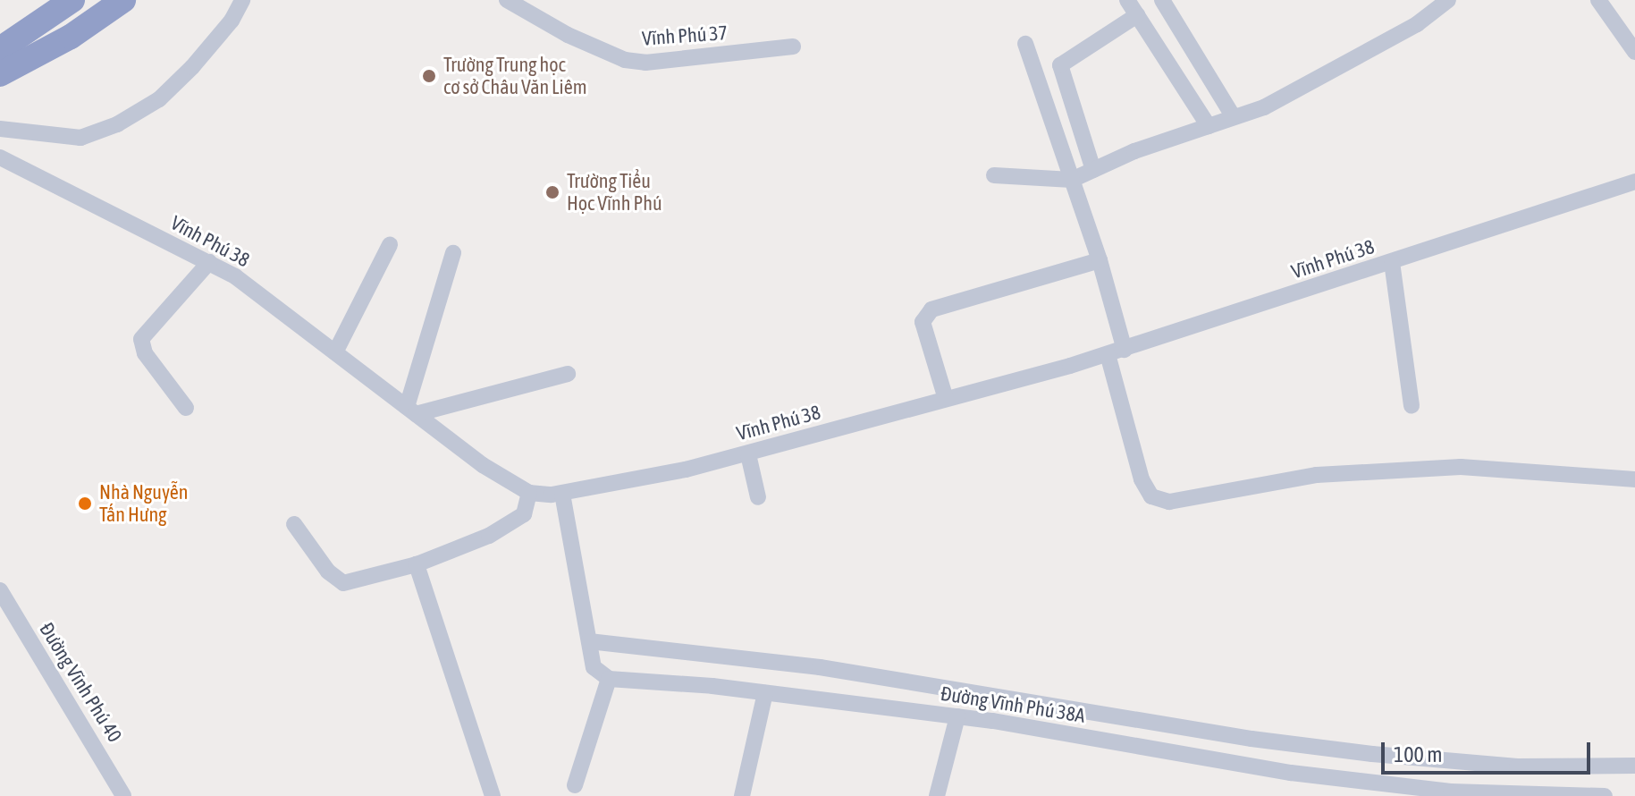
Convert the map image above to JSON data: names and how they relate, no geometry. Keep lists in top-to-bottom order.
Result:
{
  "streets": {
    "street": [
      "Vĩnh Phú 37",
      "Vĩnh Phú 38",
      "Đường Vĩnh Phú 40",
      "Đường Vĩnh Phú 38A"
    ]
  },
  "places": ["Trường Trung học cơ sở Châu Văn Liêm", "Trường Tiểu Học Vĩnh Phú", "Nhà Nguyễn Tấn Hưng"],
  "scale_bar": "100 m"
}
